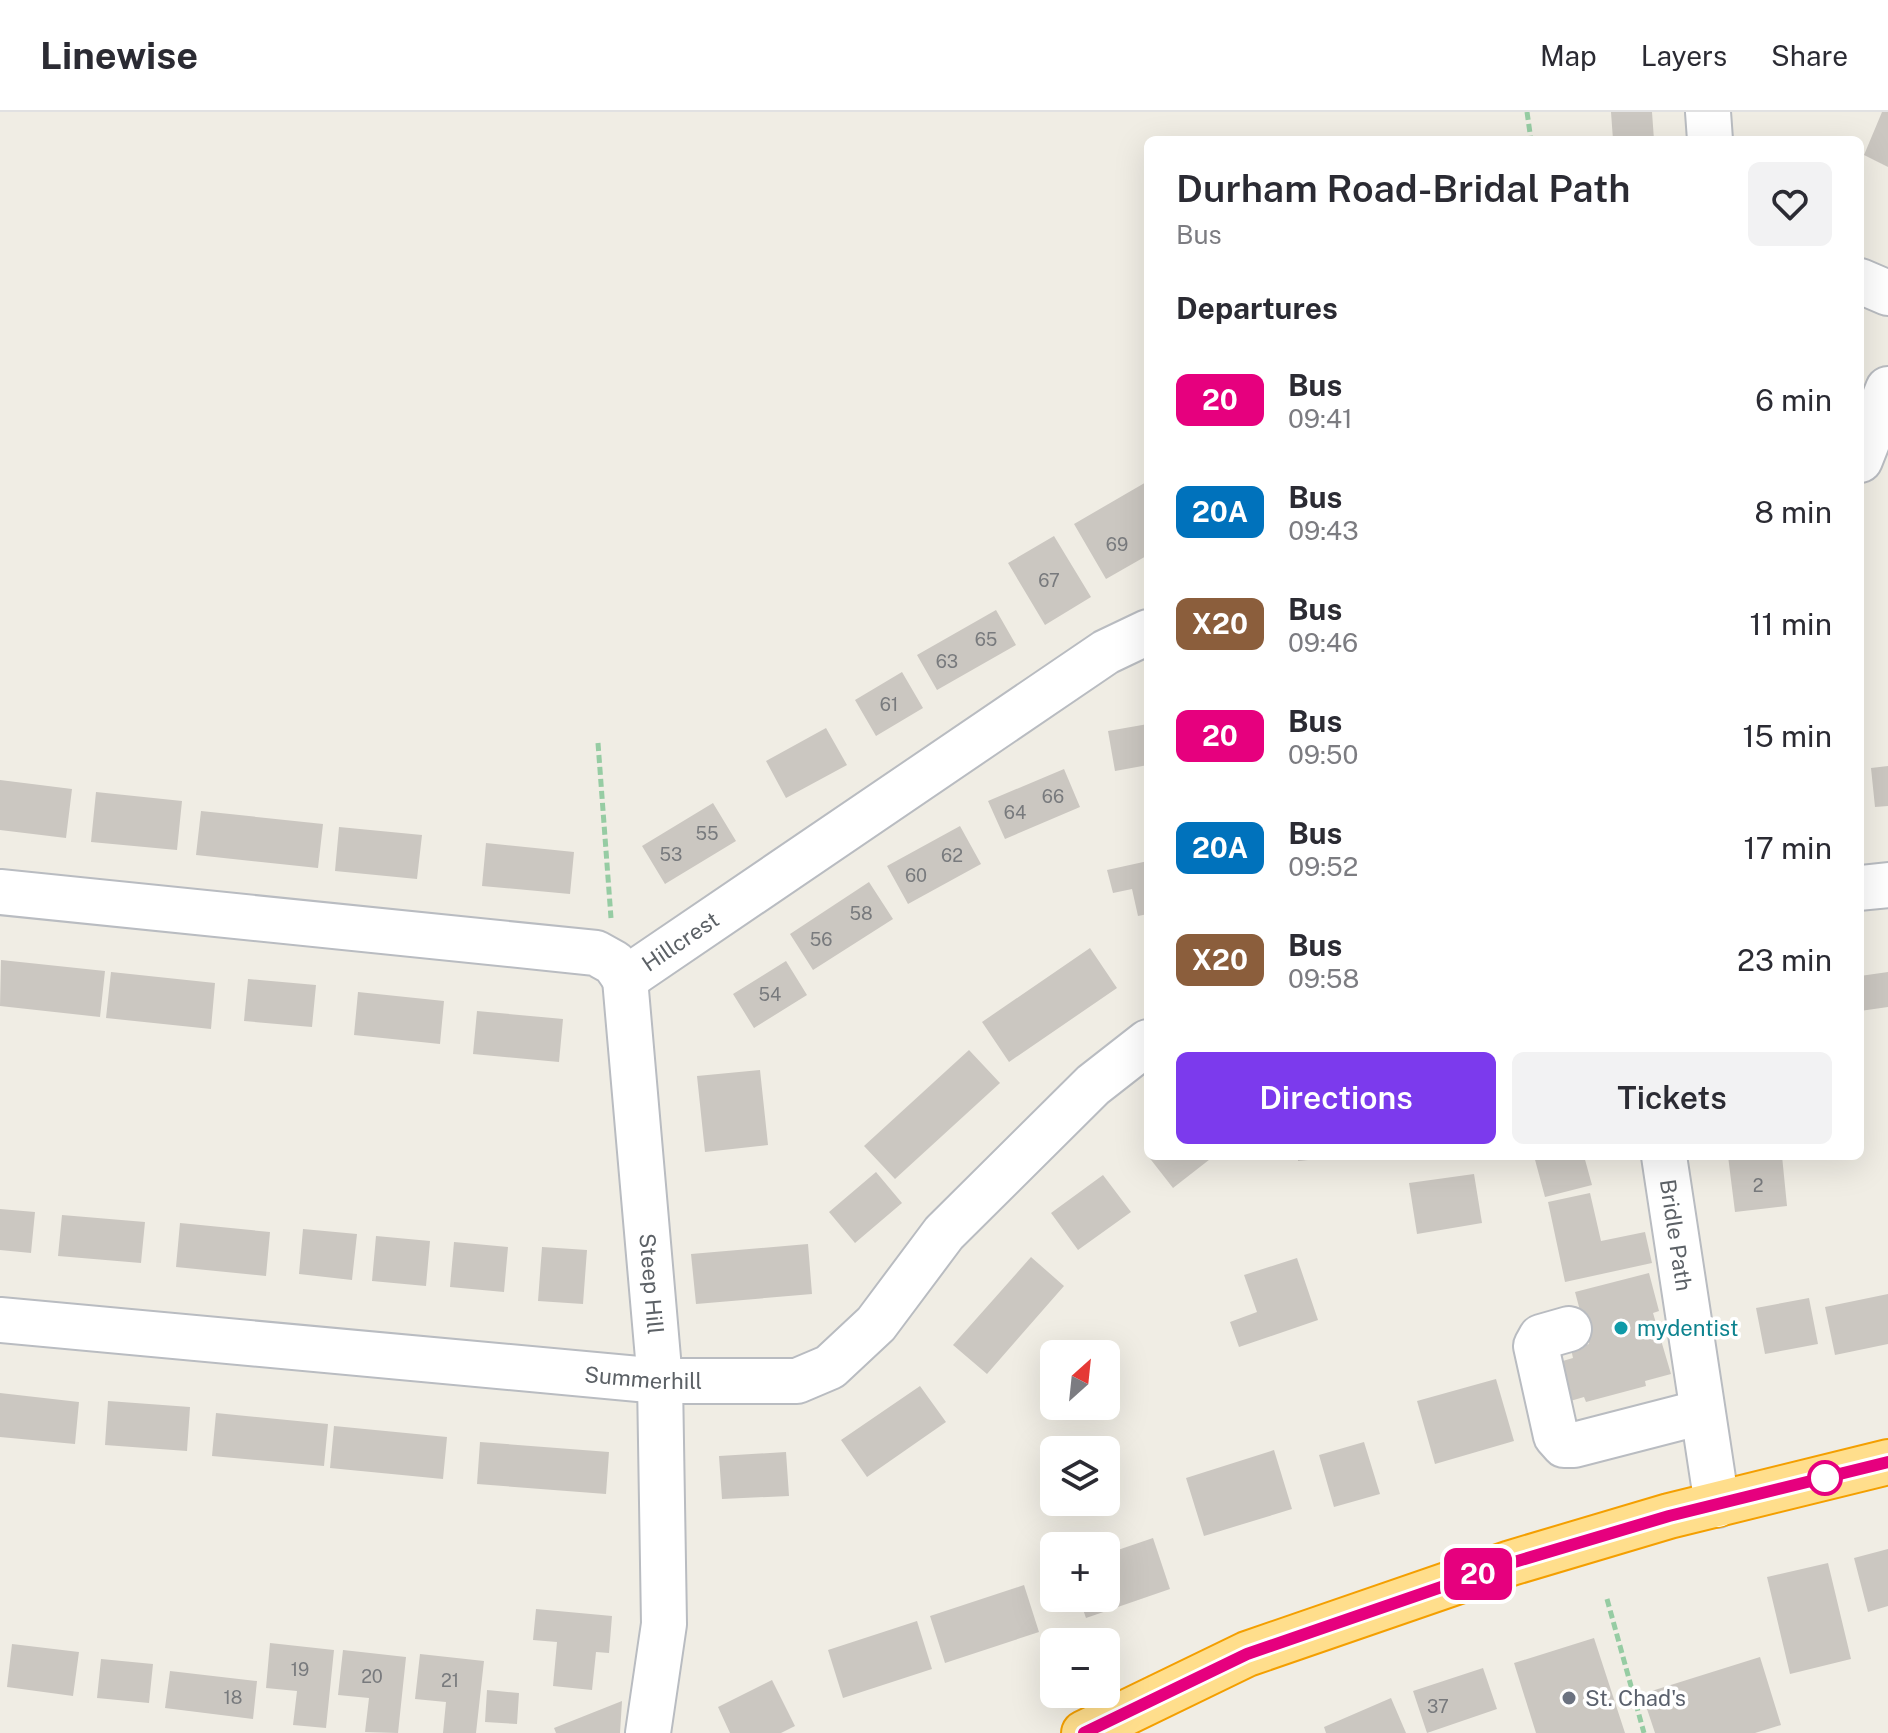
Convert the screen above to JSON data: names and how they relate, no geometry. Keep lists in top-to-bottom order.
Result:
{
  "streets": {
    "street": [
      "Hillcrest",
      "Bridle Path",
      "Steep Hill",
      "Summerhill"
    ]
  },
  "crossings": [
    ["Hillcrest", "Steep Hill"],
    ["Steep Hill", "Summerhill"]
  ],
  "places": ["mydentist", "St. Chad's"],
  "lines": ["bus line 20"],
  "house_numbers": [
    "69",
    "67",
    "65",
    "63",
    "61",
    "66",
    "64",
    "55",
    "53",
    "62",
    "60",
    "58",
    "56",
    "54",
    "2",
    "19",
    "20",
    "21",
    "18",
    "37"
  ],
  "north": "top right",
  "page": {
    "header": "Linewise",
    "nav": ["Map", "Layers", "Share"],
    "on_map": "20",
    "heading": [
      ["Durham Road-Bridal Path", "Bus"],
      "Departures"
    ],
    "list": [
      {
        "mark": "20",
        "name": "Bus",
        "note": "09:41",
        "value": "6 min"
      },
      {
        "mark": "20A",
        "name": "Bus",
        "note": "09:43",
        "value": "8 min"
      },
      {
        "mark": "X20",
        "name": "Bus",
        "note": "09:46",
        "value": "11 min"
      },
      {
        "mark": "20",
        "name": "Bus",
        "note": "09:50",
        "value": "15 min"
      },
      {
        "mark": "20A",
        "name": "Bus",
        "note": "09:52",
        "value": "17 min"
      },
      {
        "mark": "X20",
        "name": "Bus",
        "note": "09:58",
        "value": "23 min"
      }
    ],
    "buttons": ["Directions", "Tickets"],
    "map_buttons": ["+", "−"]
  }
}
